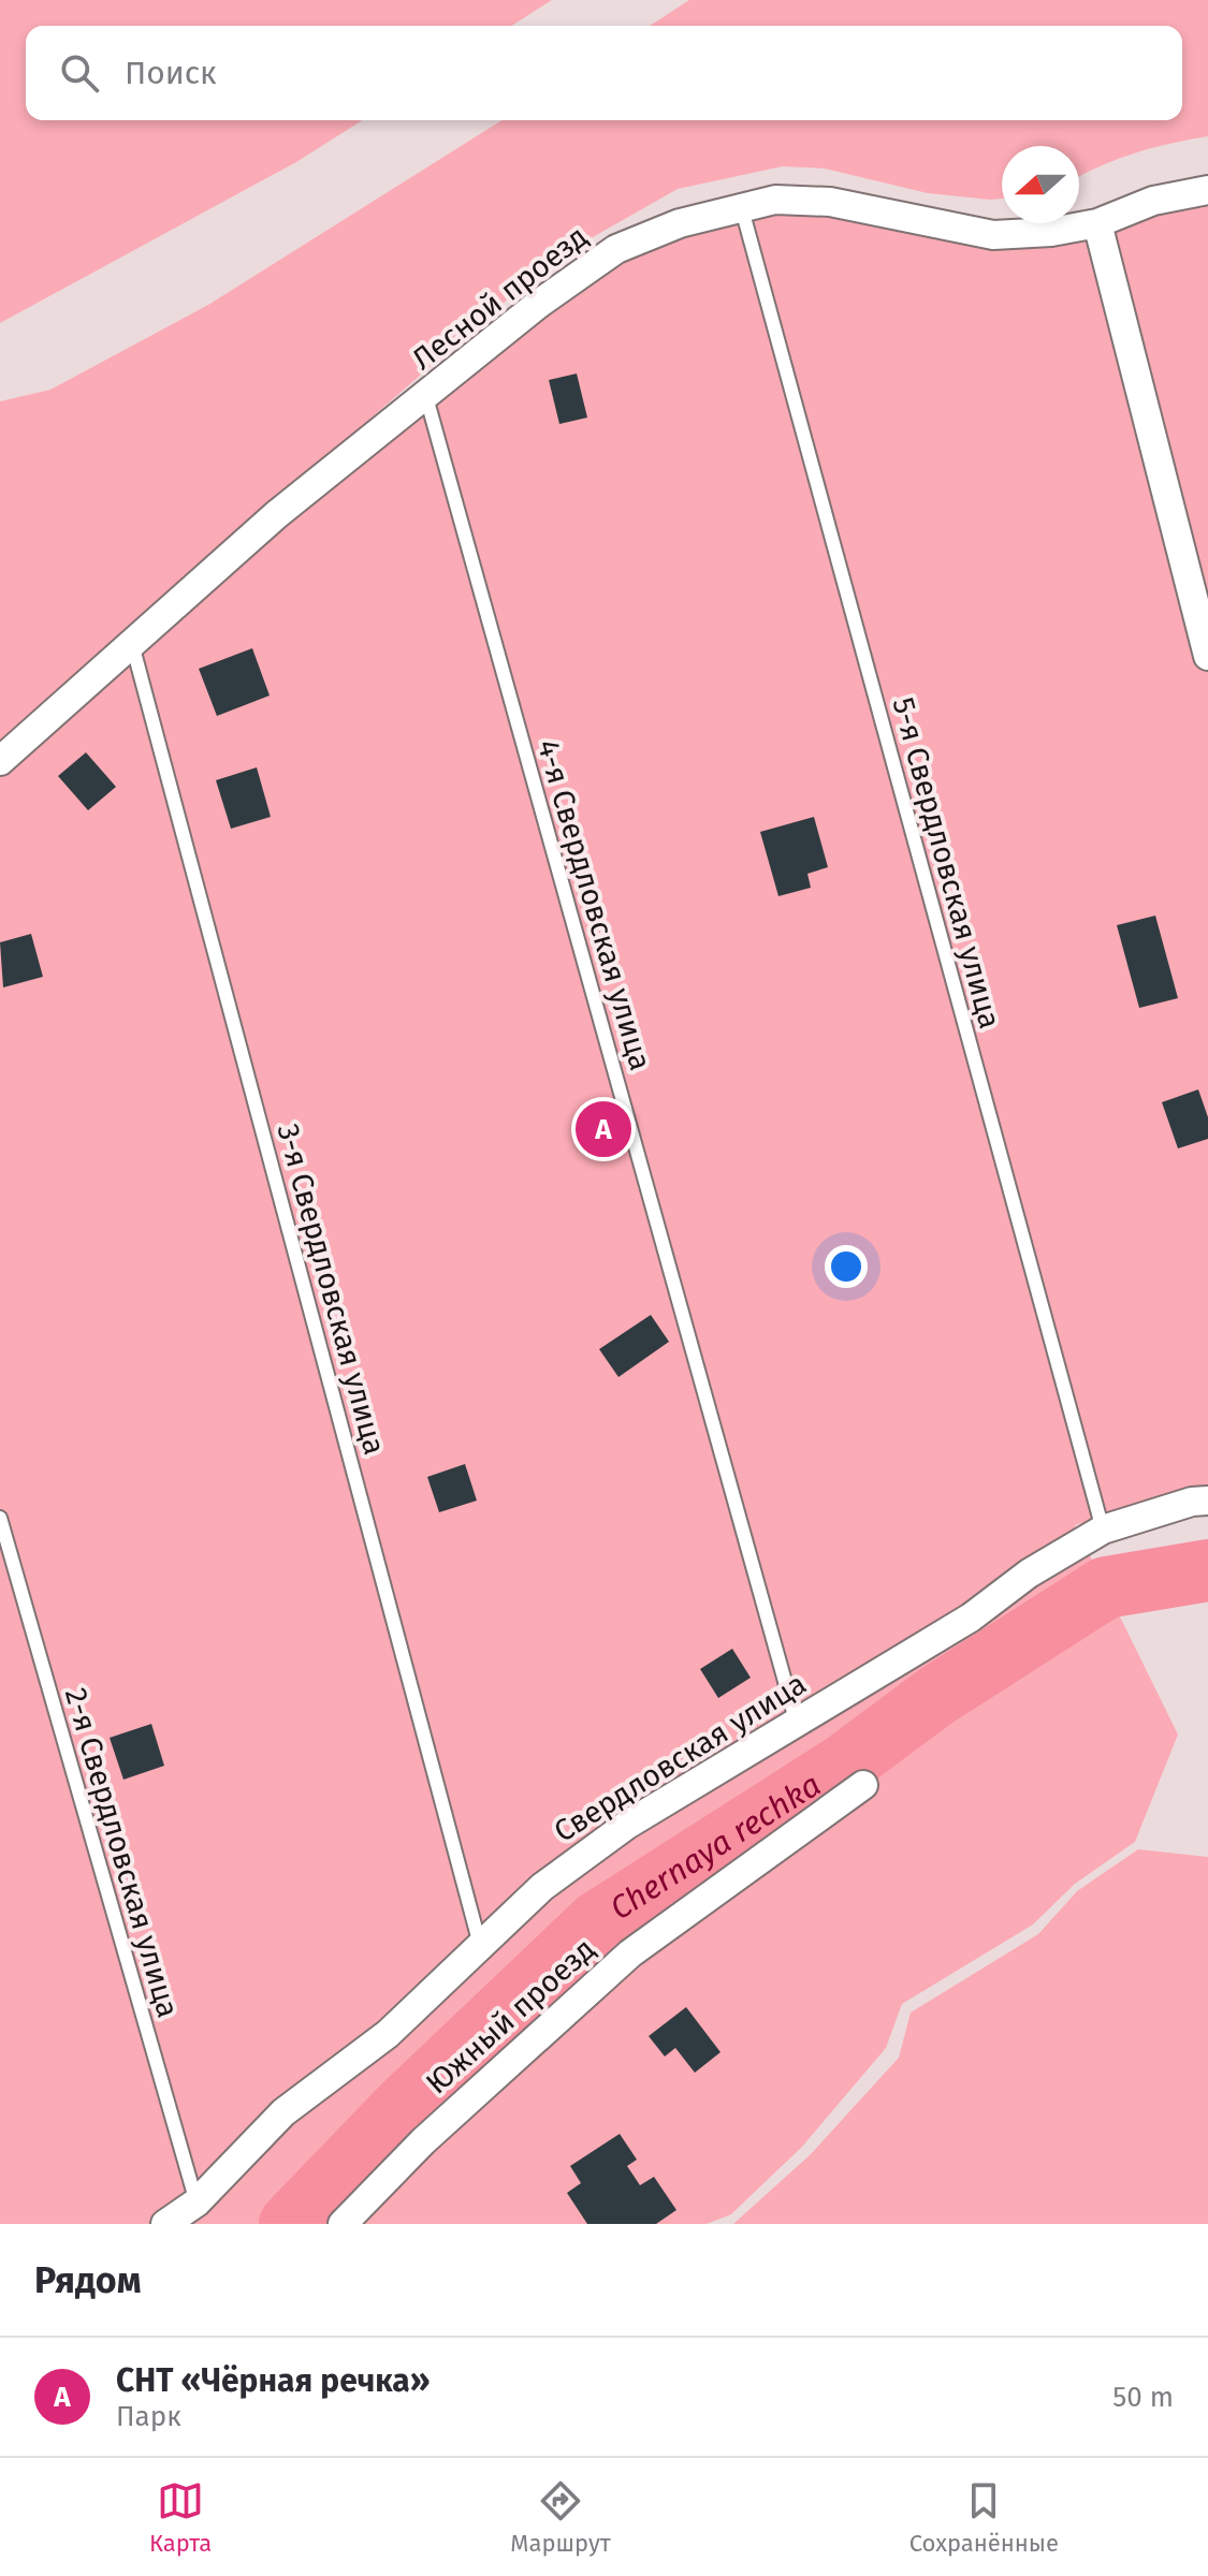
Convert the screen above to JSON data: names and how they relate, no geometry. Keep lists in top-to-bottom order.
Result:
{
  "streets": {
    "street": ["Лесной проезд", "Свердловская улица", "Южный проезд"],
    "lane": [
      "5-я Свердловская улица",
      "4-я Свердловская улица",
      "3-я Свердловская улица",
      "2-я Свердловская улица"
    ]
  },
  "crossings": [
    ["Лесной проезд", "5-я Свердловская улица"],
    ["Лесной проезд", "4-я Свердловская улица"],
    ["Лесной проезд", "3-я Свердловская улица"],
    ["5-я Свердловская улица", "Свердловская улица"],
    ["4-я Свердловская улица", "Свердловская улица"],
    ["3-я Свердловская улица", "Свердловская улица"],
    ["Свердловская улица", "2-я Свердловская улица"]
  ],
  "water": ["Chernaya rechka"],
  "north": "left",
  "page": {
    "search": "Поиск",
    "pins": "A",
    "heading": "Рядом",
    "list": [
      {
        "mark": "A",
        "name": "СНТ «Чёрная речка»",
        "note": "Парк",
        "value": "50 m"
      }
    ],
    "nav": ["Карта", "Маршрут", "Сохранённые"]
  }
}
